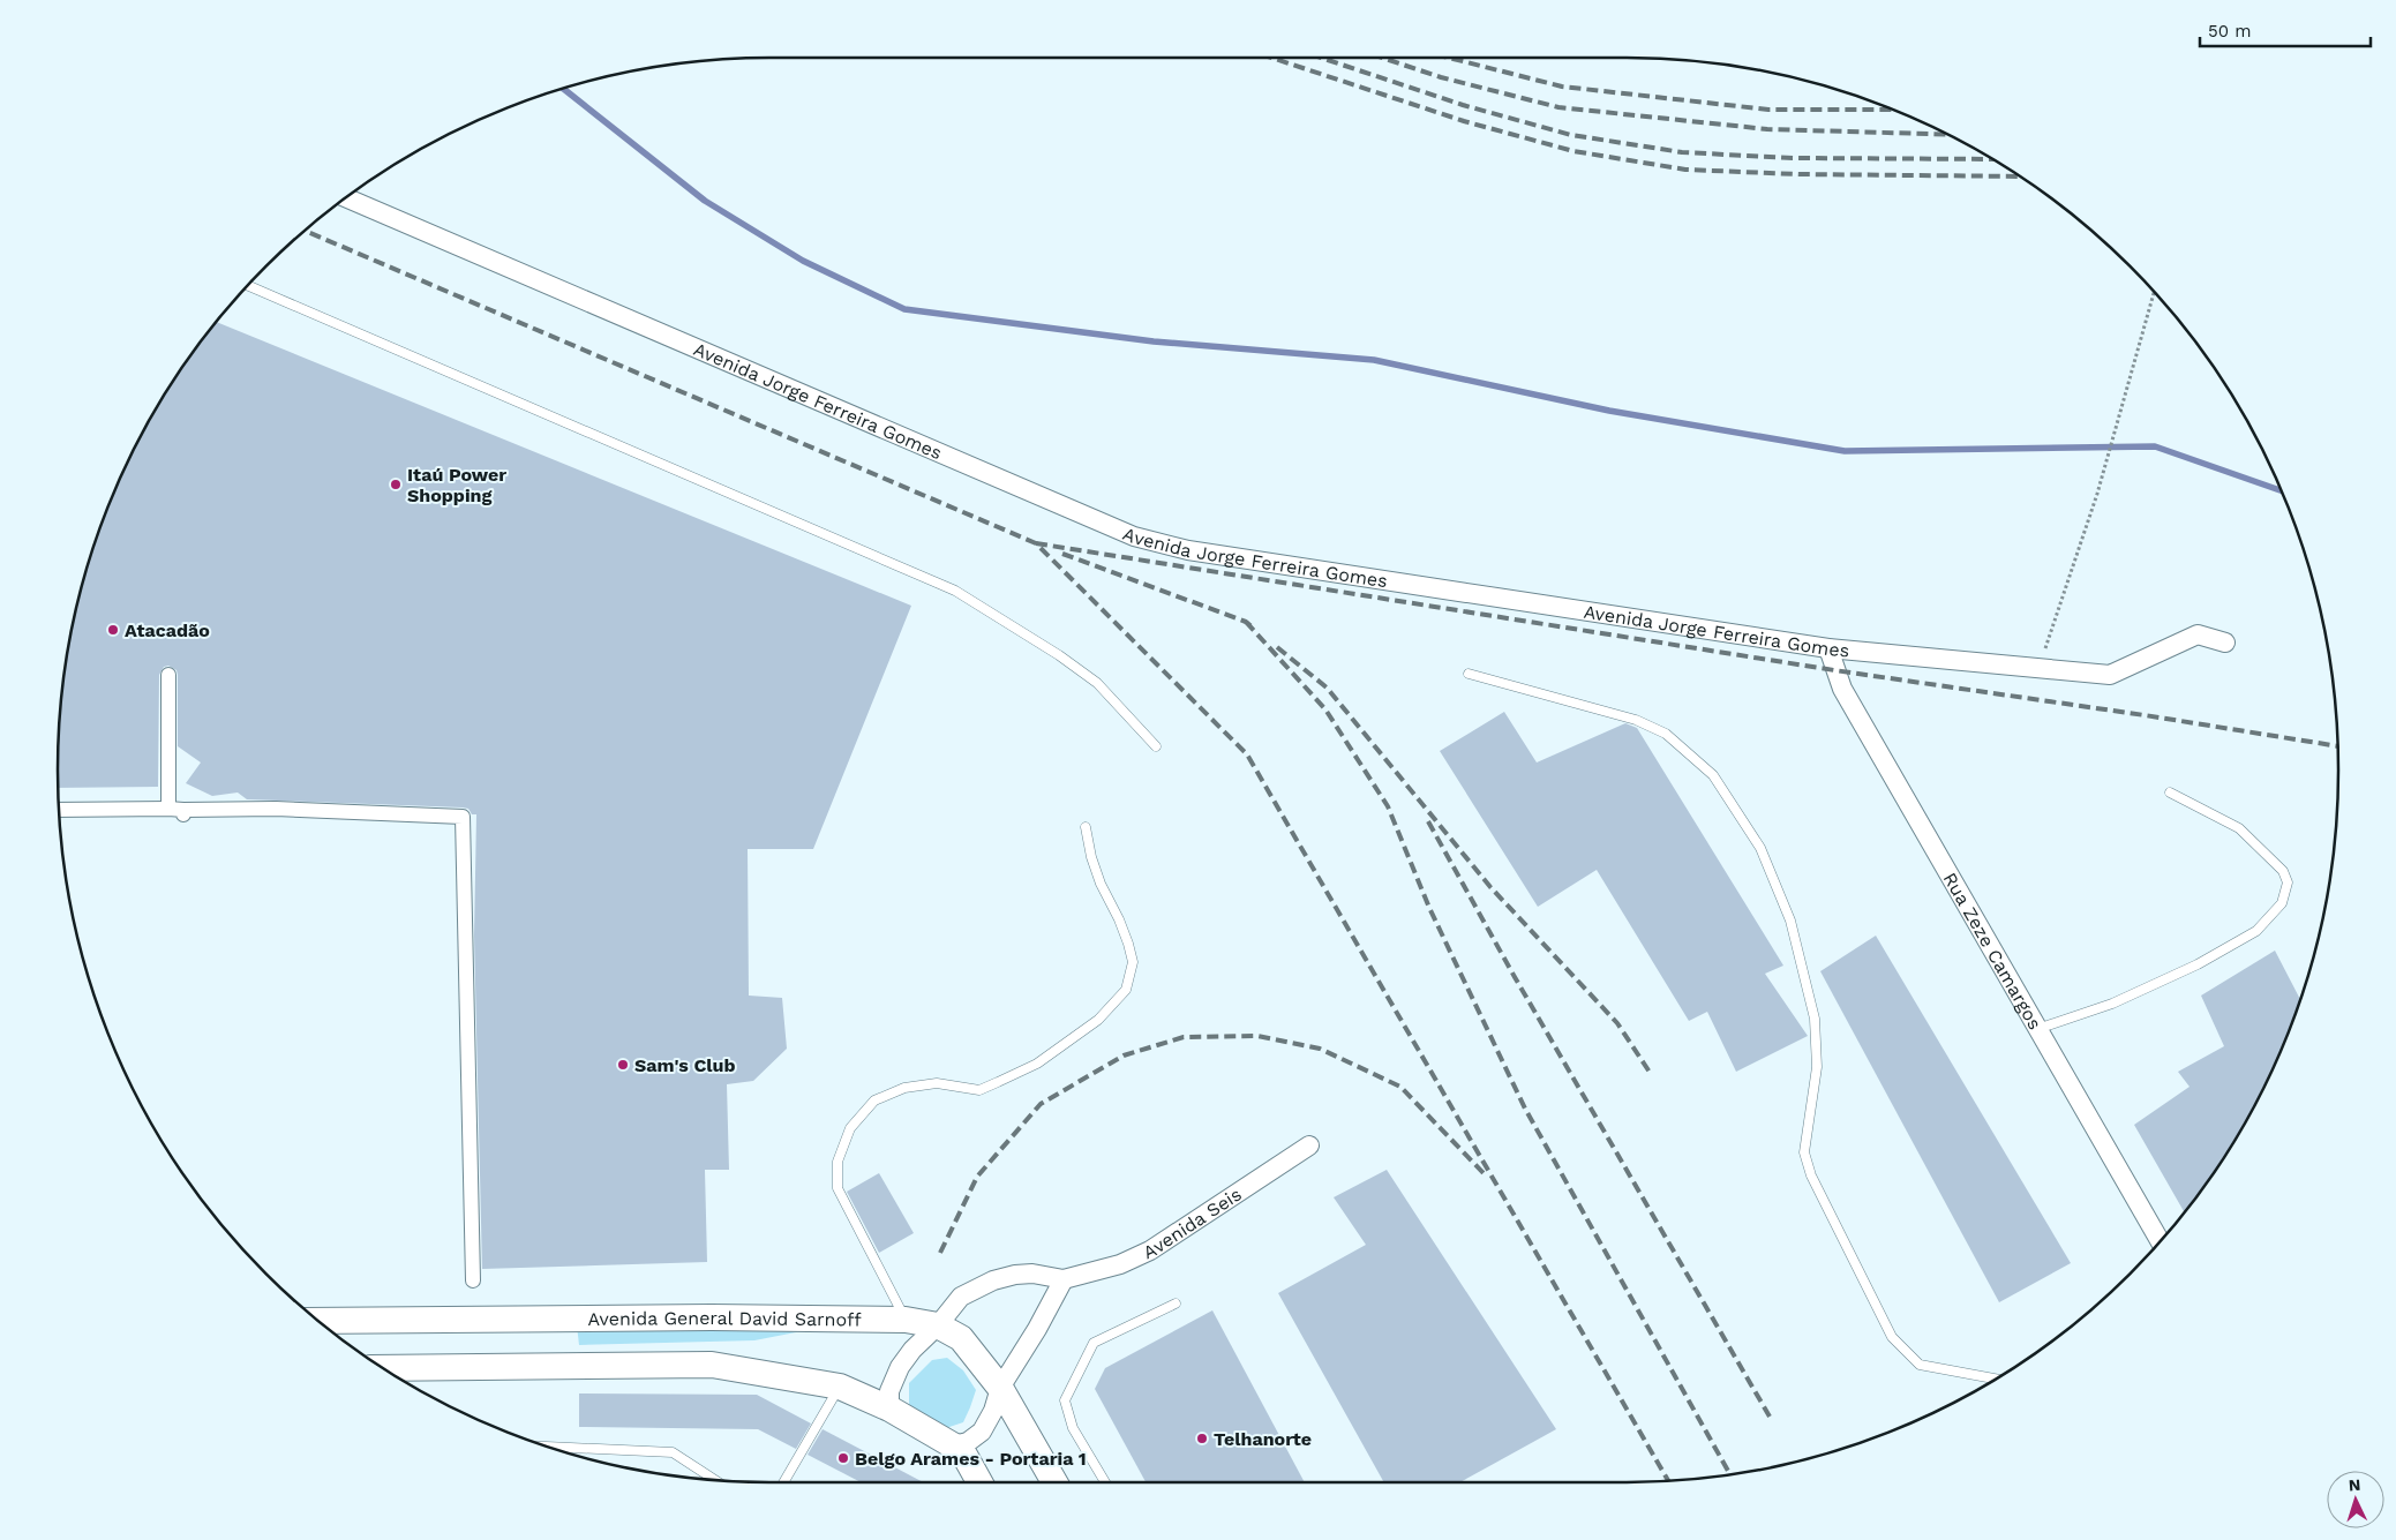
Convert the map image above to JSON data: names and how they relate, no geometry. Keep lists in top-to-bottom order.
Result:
{
  "streets": {
    "main road": ["Avenida General David Sarnoff"],
    "street": ["Avenida Jorge Ferreira Gomes", "Rua Zeze Camargos", "Avenida Seis"]
  },
  "crossings": [
    ["Avenida Jorge Ferreira Gomes", "Rua Zeze Camargos"],
    ["Avenida Seis", "Avenida General David Sarnoff"]
  ],
  "places": [
    "Itaú Power Shopping",
    "Atacadão",
    "Sam's Club",
    "Telhanorte",
    "Belgo Arames - Portaria 1"
  ],
  "scale_bar": "50 m",
  "north": "top"
}
